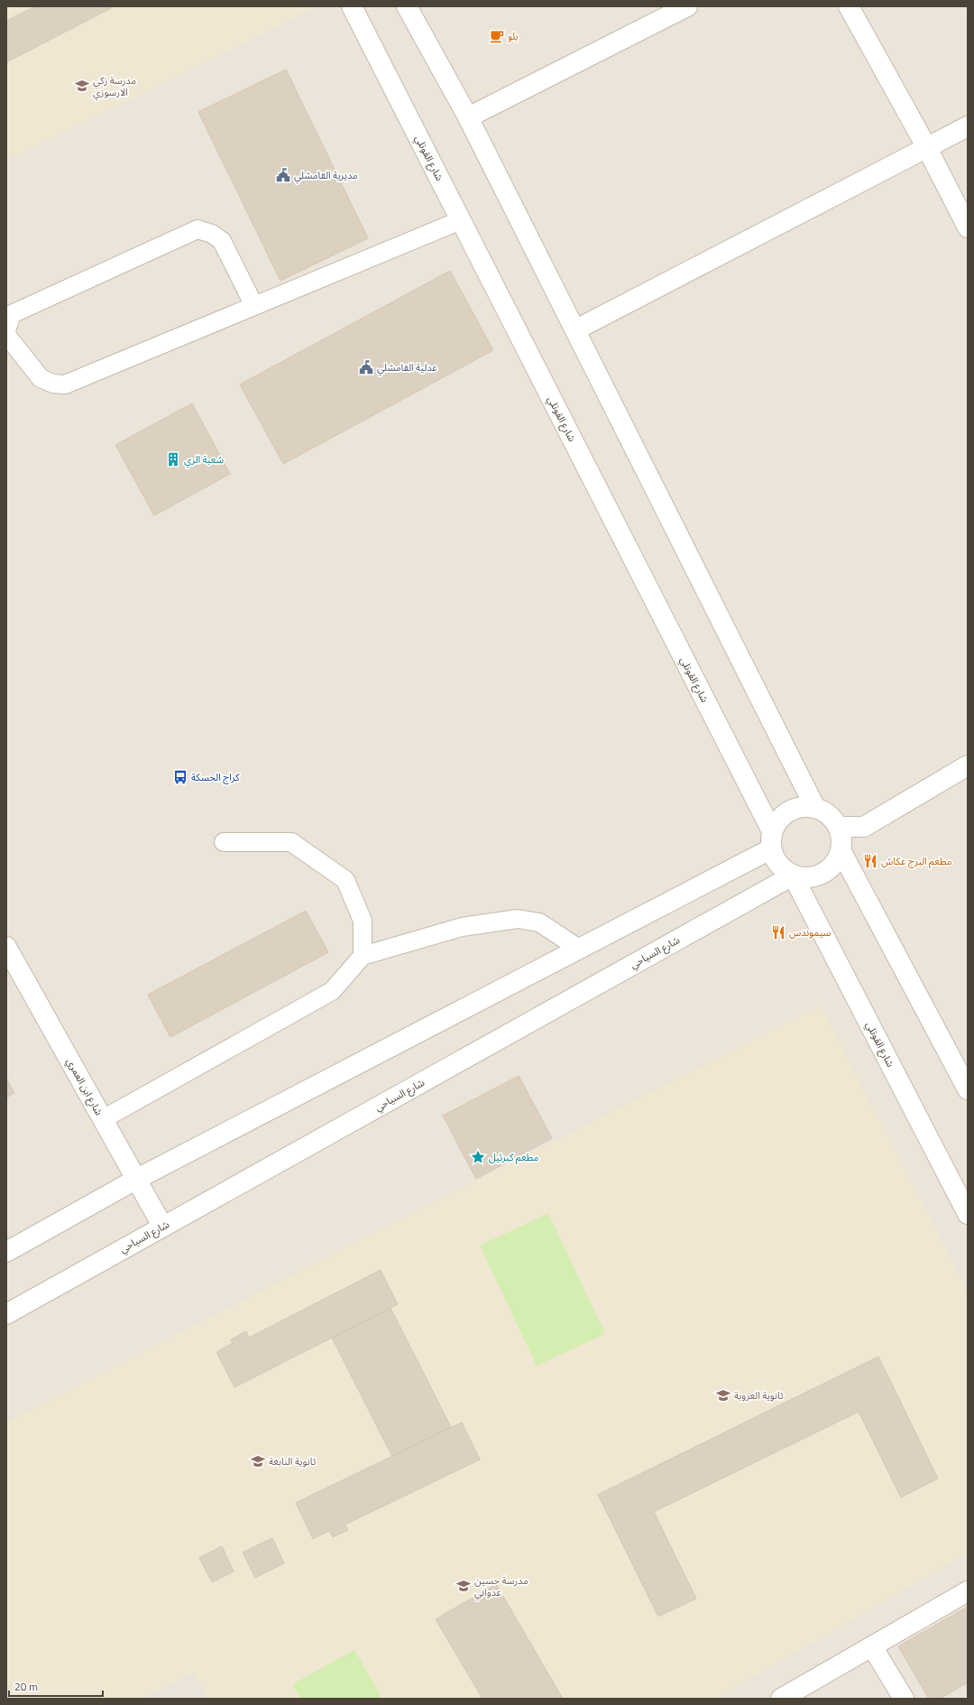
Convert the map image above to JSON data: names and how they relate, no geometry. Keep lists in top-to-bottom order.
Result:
{
  "streets": {
    "street": ["شارع القوتلي", "شارع السياحي", "شارع ابن العمري"]
  },
  "crossings": [
    ["شارع القوتلي", "شارع السياحي"],
    ["شارع السياحي", "شارع ابن العمري"]
  ],
  "places": {
    "cafe": ["بلو"],
    "school or university": [
      "مدرسة زكي الارسوزي",
      "ثانوية العروبة",
      "ثانوية النابغة",
      "مدرسة حسين عدواني"
    ],
    "public building": ["مديرية القامشلي", "عدلية القامشلي"],
    "building": ["شعبة الري"],
    "bus stop": ["كراج الحسكة"],
    "restaurant": ["مطعم البرج عكاش", "سيموندس"],
    "place": ["مطعم كبرئيل"]
  },
  "scale_bar": "20 m"
}
